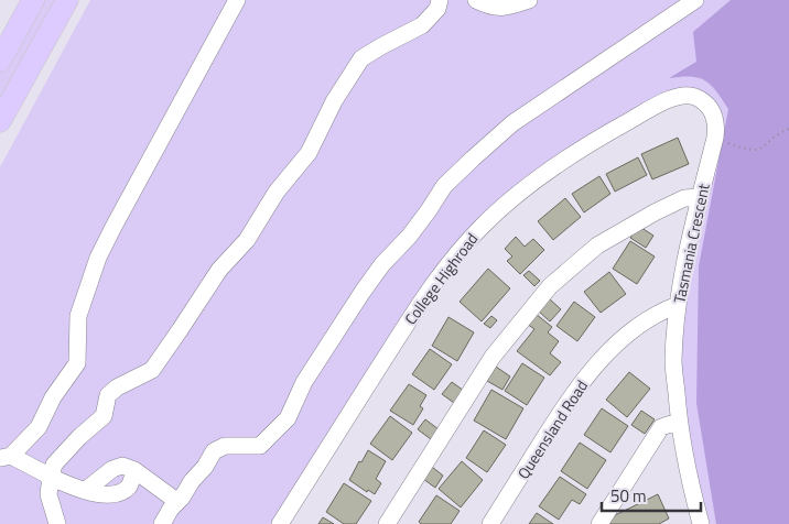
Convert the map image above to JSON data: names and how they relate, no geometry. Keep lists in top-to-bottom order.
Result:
{
  "streets": {
    "street": ["Tasmania Crescent", "College Highroad", "Queensland Road"]
  },
  "crossings": [
    ["Tasmania Crescent", "College Highroad"],
    ["Tasmania Crescent", "Queensland Road"]
  ],
  "scale_bar": "50 m"
}
